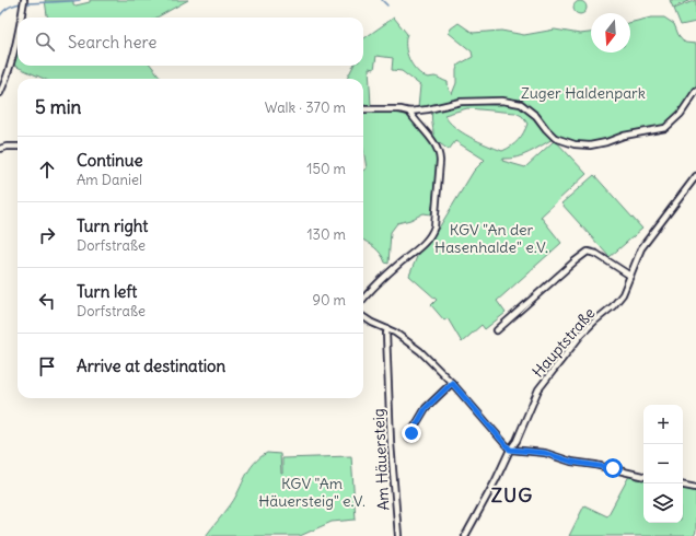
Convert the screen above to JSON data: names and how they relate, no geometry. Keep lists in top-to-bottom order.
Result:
{
  "streets": {
    "street": ["Hauptstraße", "Am Häuersteig"]
  },
  "districts": ["ZUG"],
  "parks": ["Zuger Haldenpark", "KGV \"An der Hasenhalde\" e.V.", "KGV \"Am Häuersteig\" e.V."],
  "north": "bottom",
  "page": {
    "search": "Search here",
    "heading": ["5 min", "Walk · 370 m"],
    "list": [
      ["Continue", "Am Daniel", "150 m"],
      ["Turn right", "Dorfstraße", "130 m"],
      ["Turn left", "Dorfstraße", "90 m"],
      "Arrive at destination"
    ],
    "map_buttons": ["+", "−"]
  }
}
